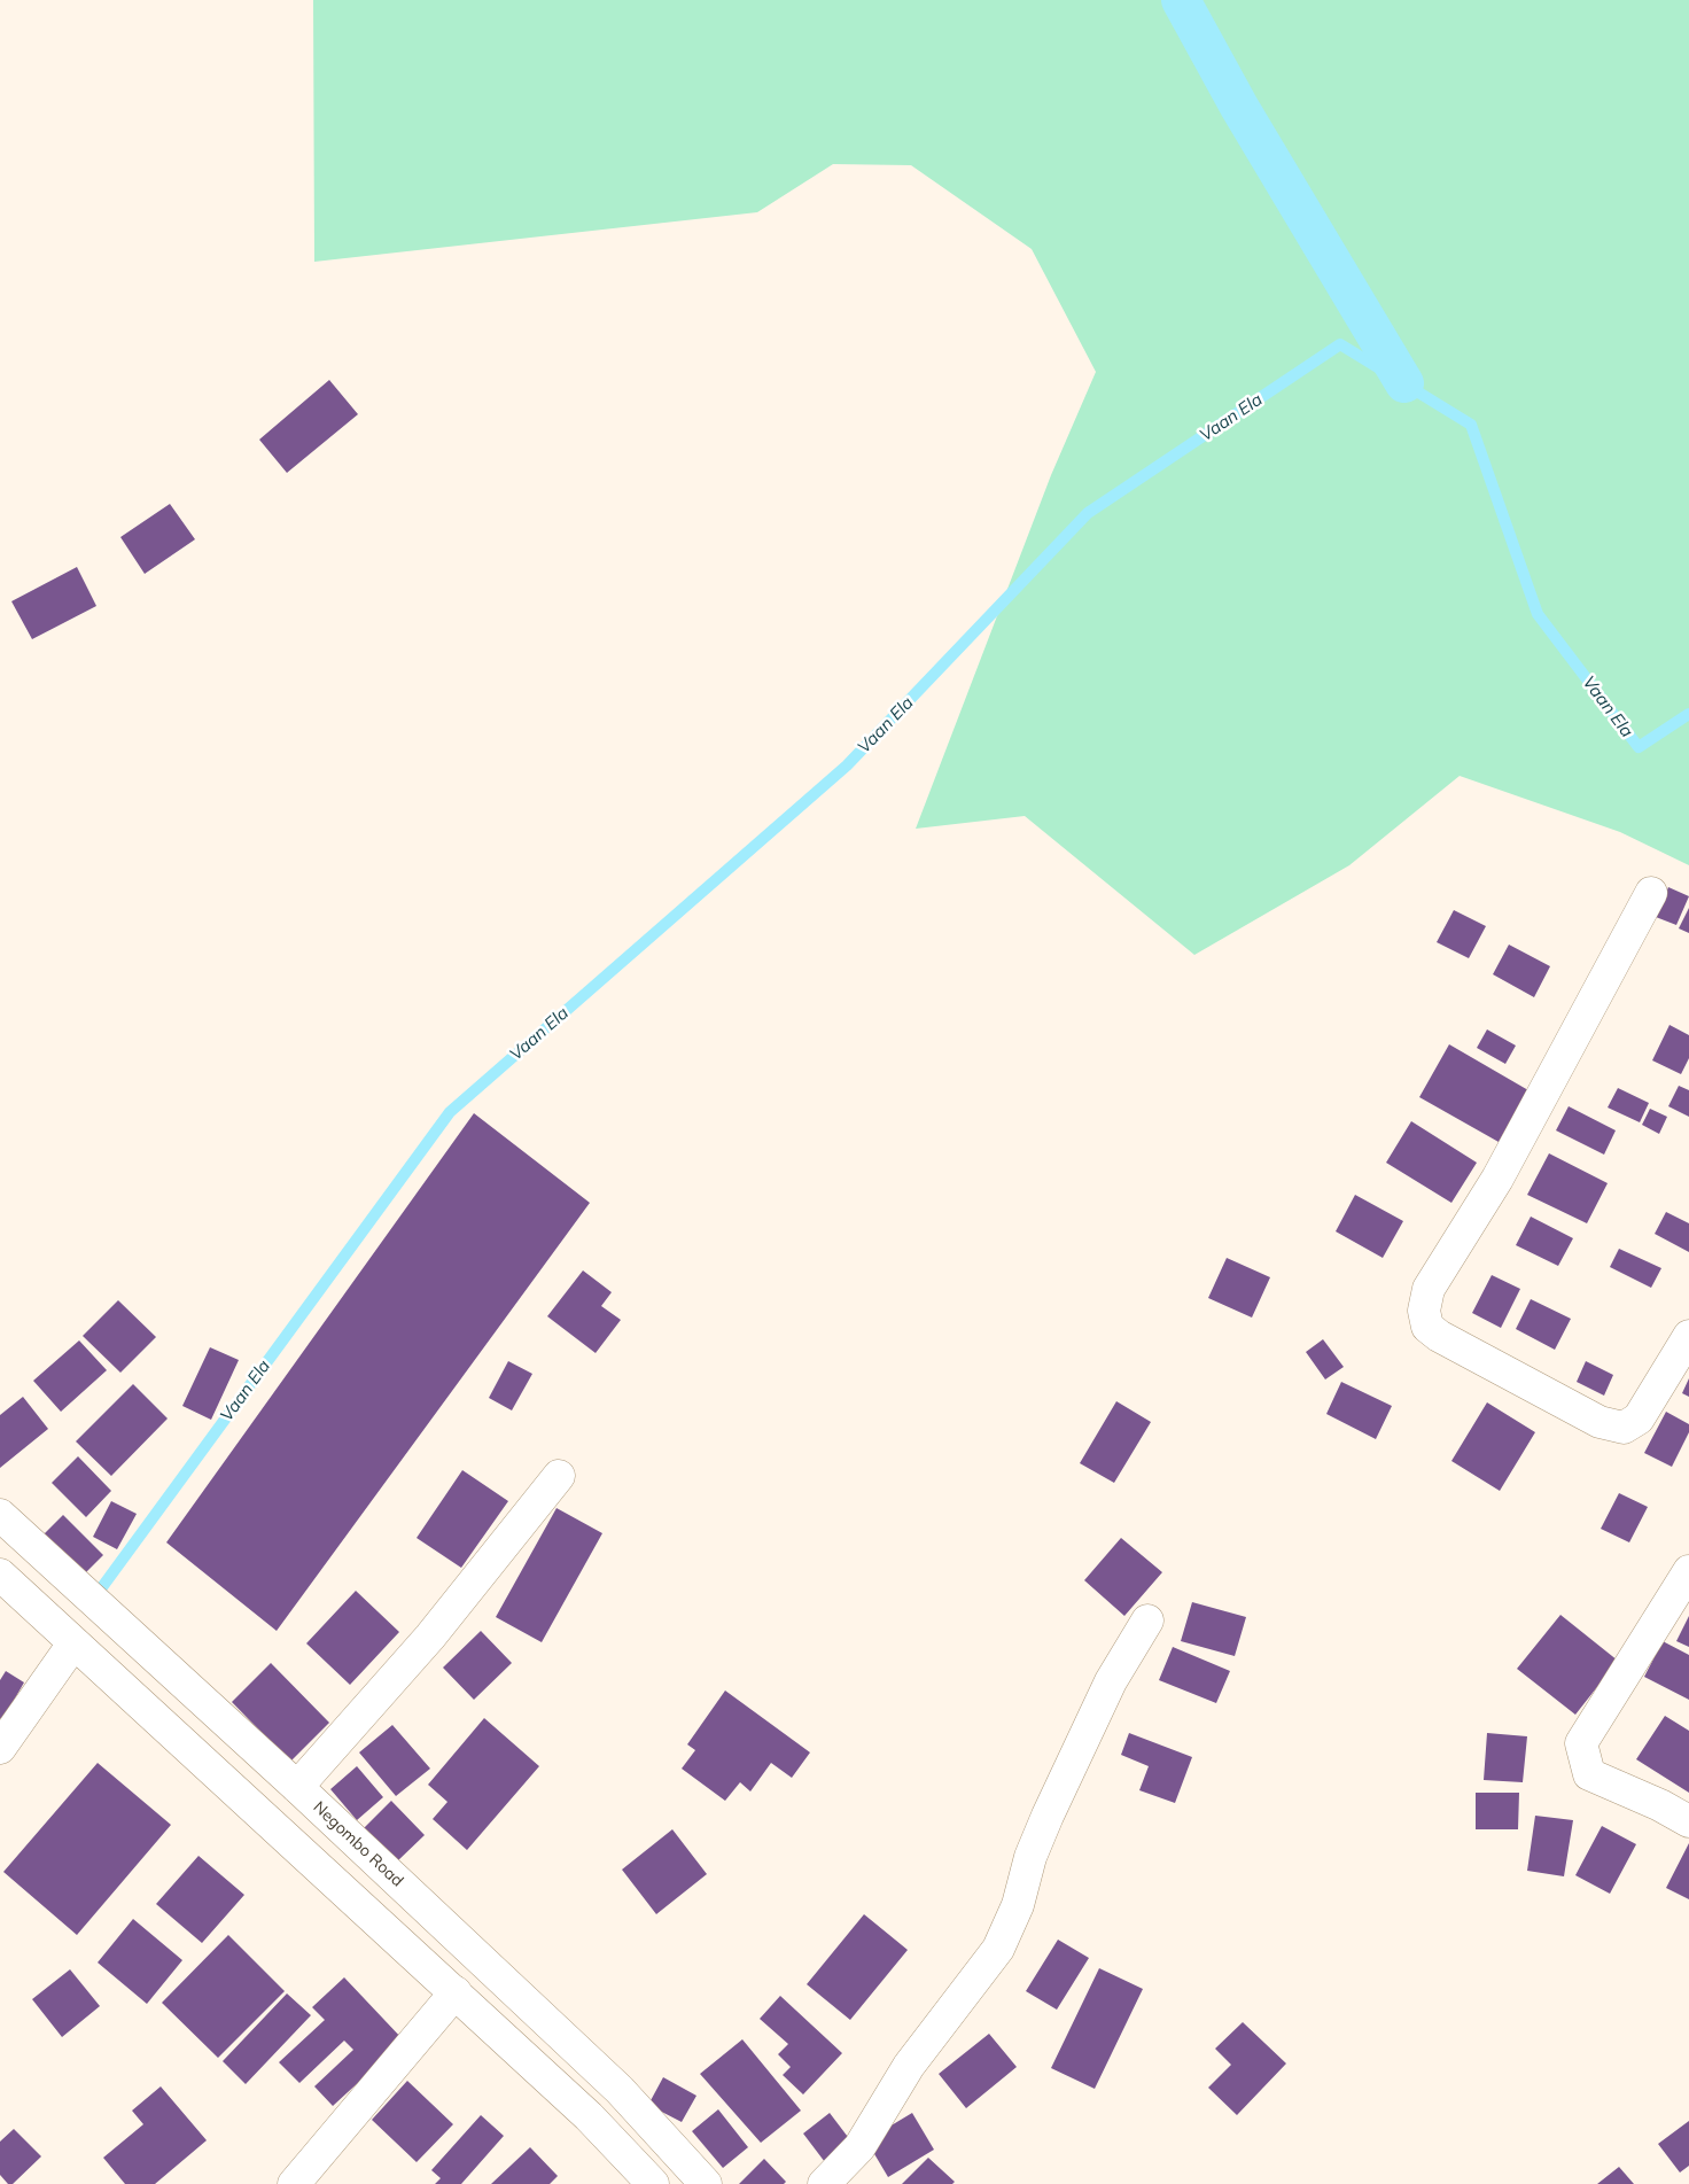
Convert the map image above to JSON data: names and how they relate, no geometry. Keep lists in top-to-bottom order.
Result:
{
  "streets": {
    "main road": ["Negombo Road"]
  },
  "water": ["Vaan Ela"]
}
